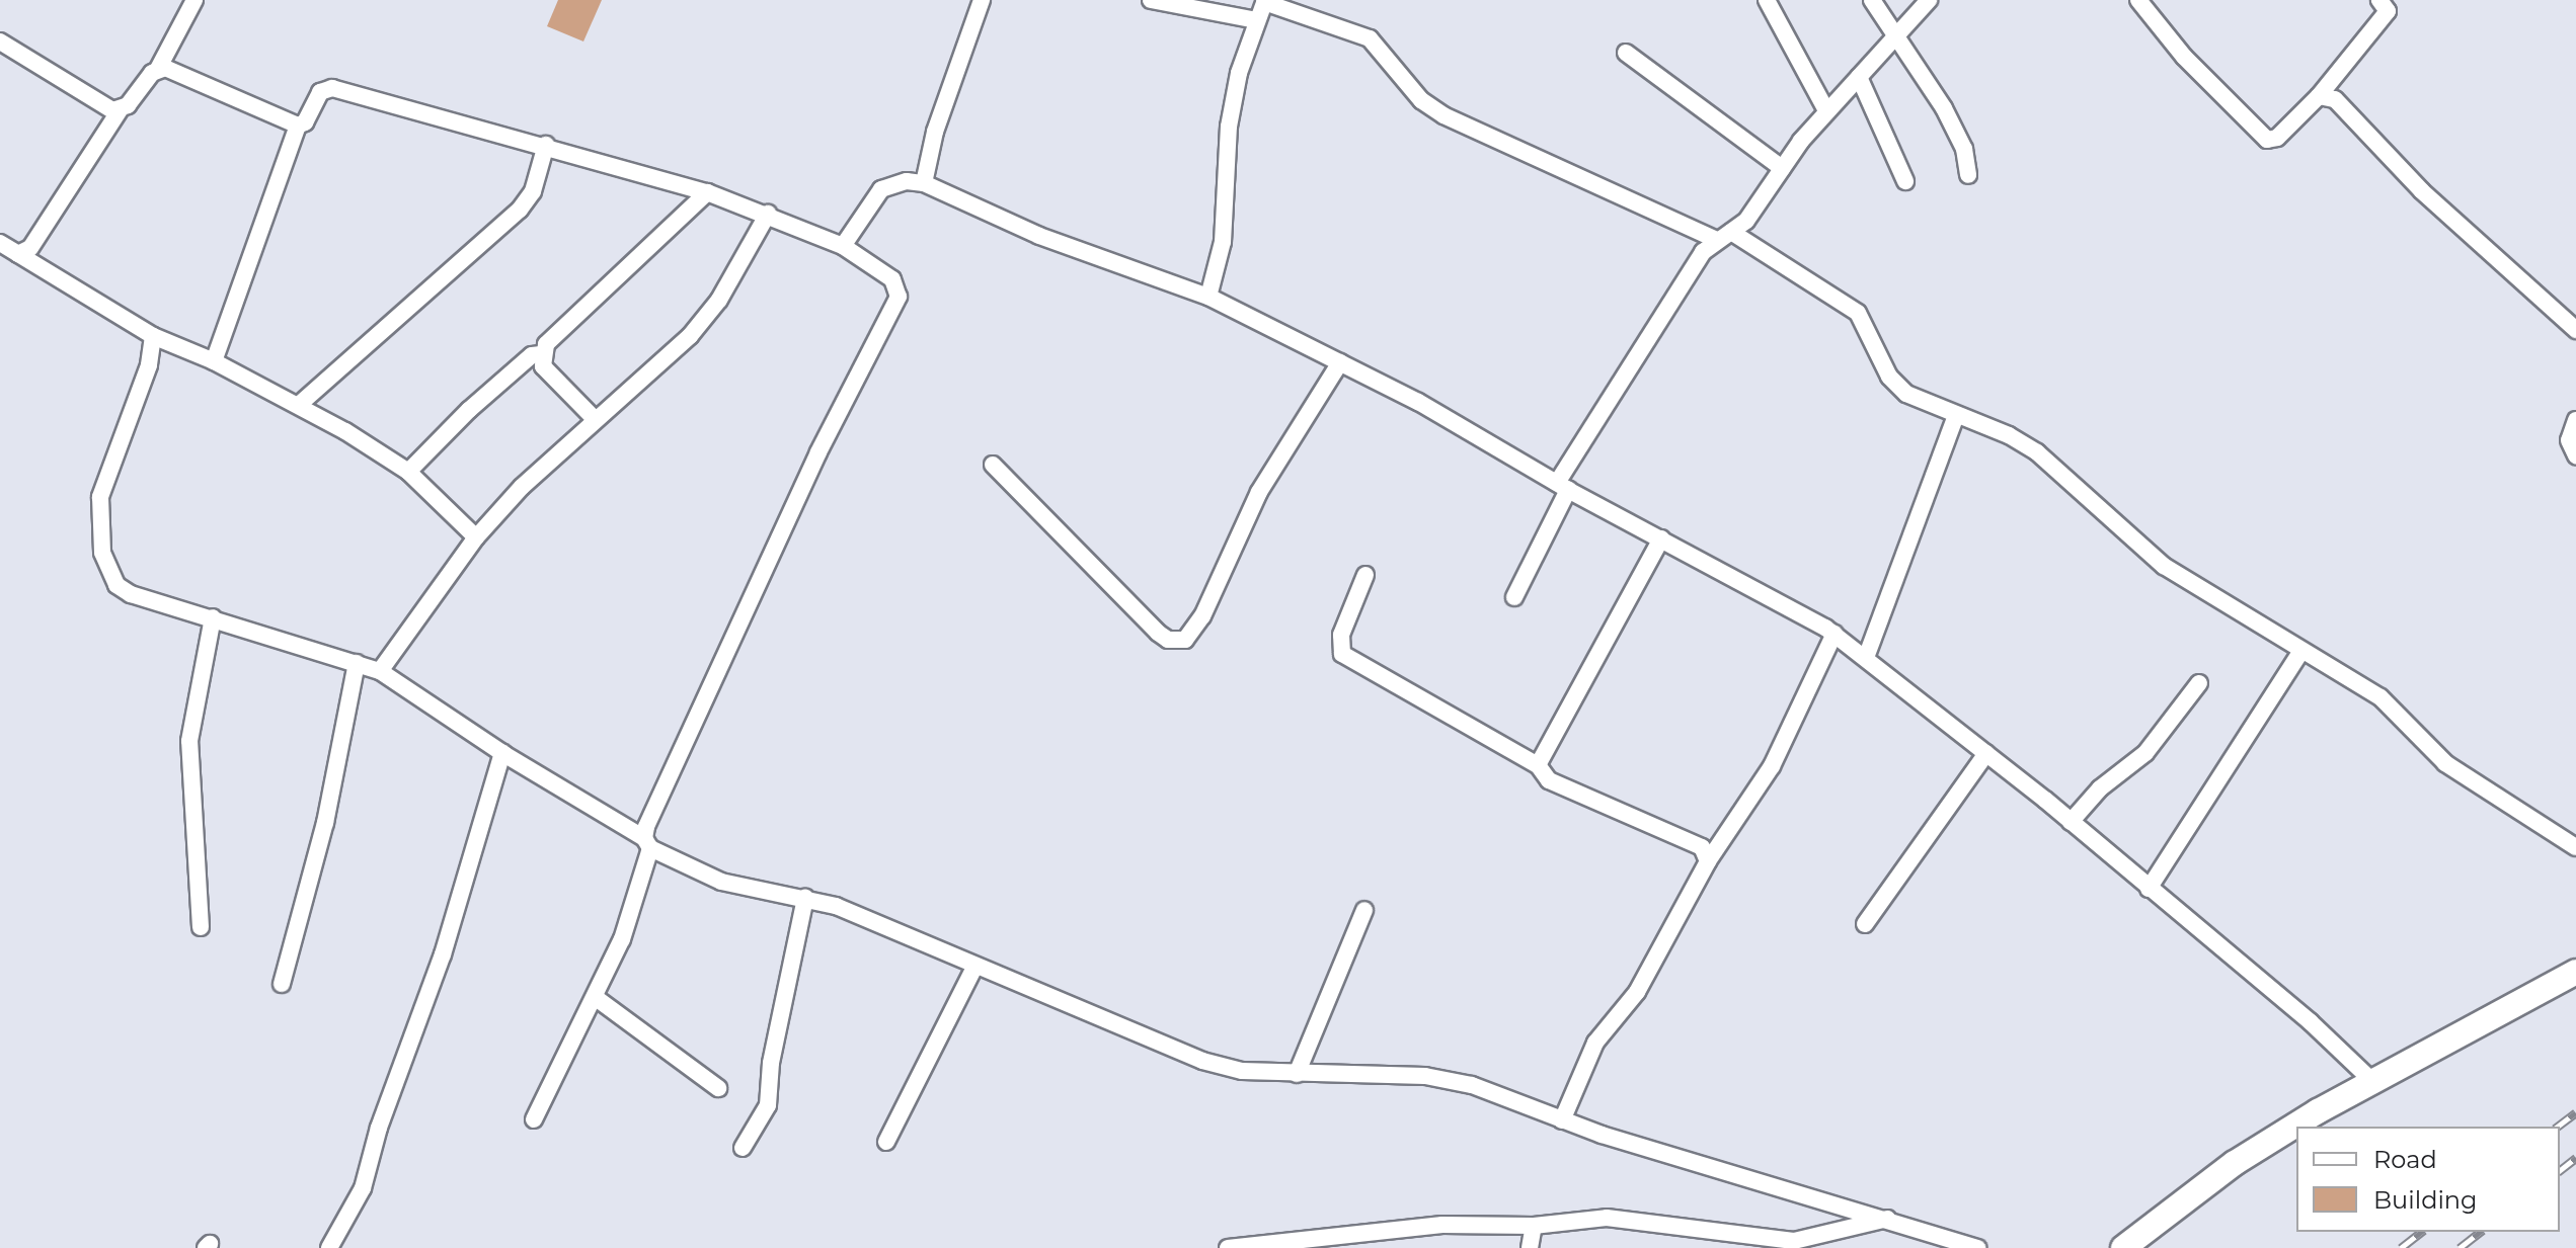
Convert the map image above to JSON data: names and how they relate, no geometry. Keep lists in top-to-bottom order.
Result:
{
  "legend": ["Road", "Building"]
}
